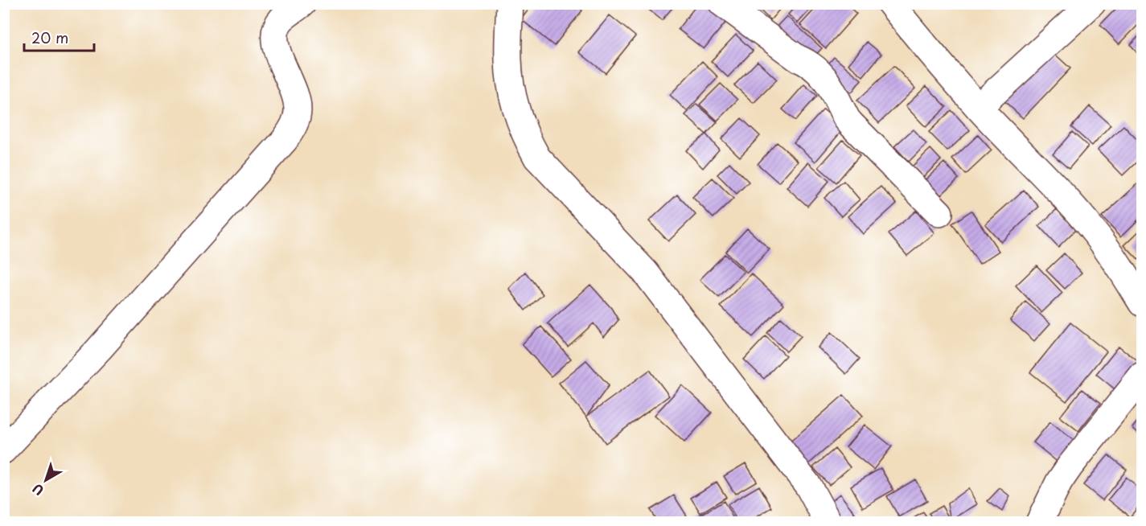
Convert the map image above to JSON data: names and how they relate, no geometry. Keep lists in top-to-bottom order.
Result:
{
  "scale_bar": "20 m",
  "north": "bottom left"
}
